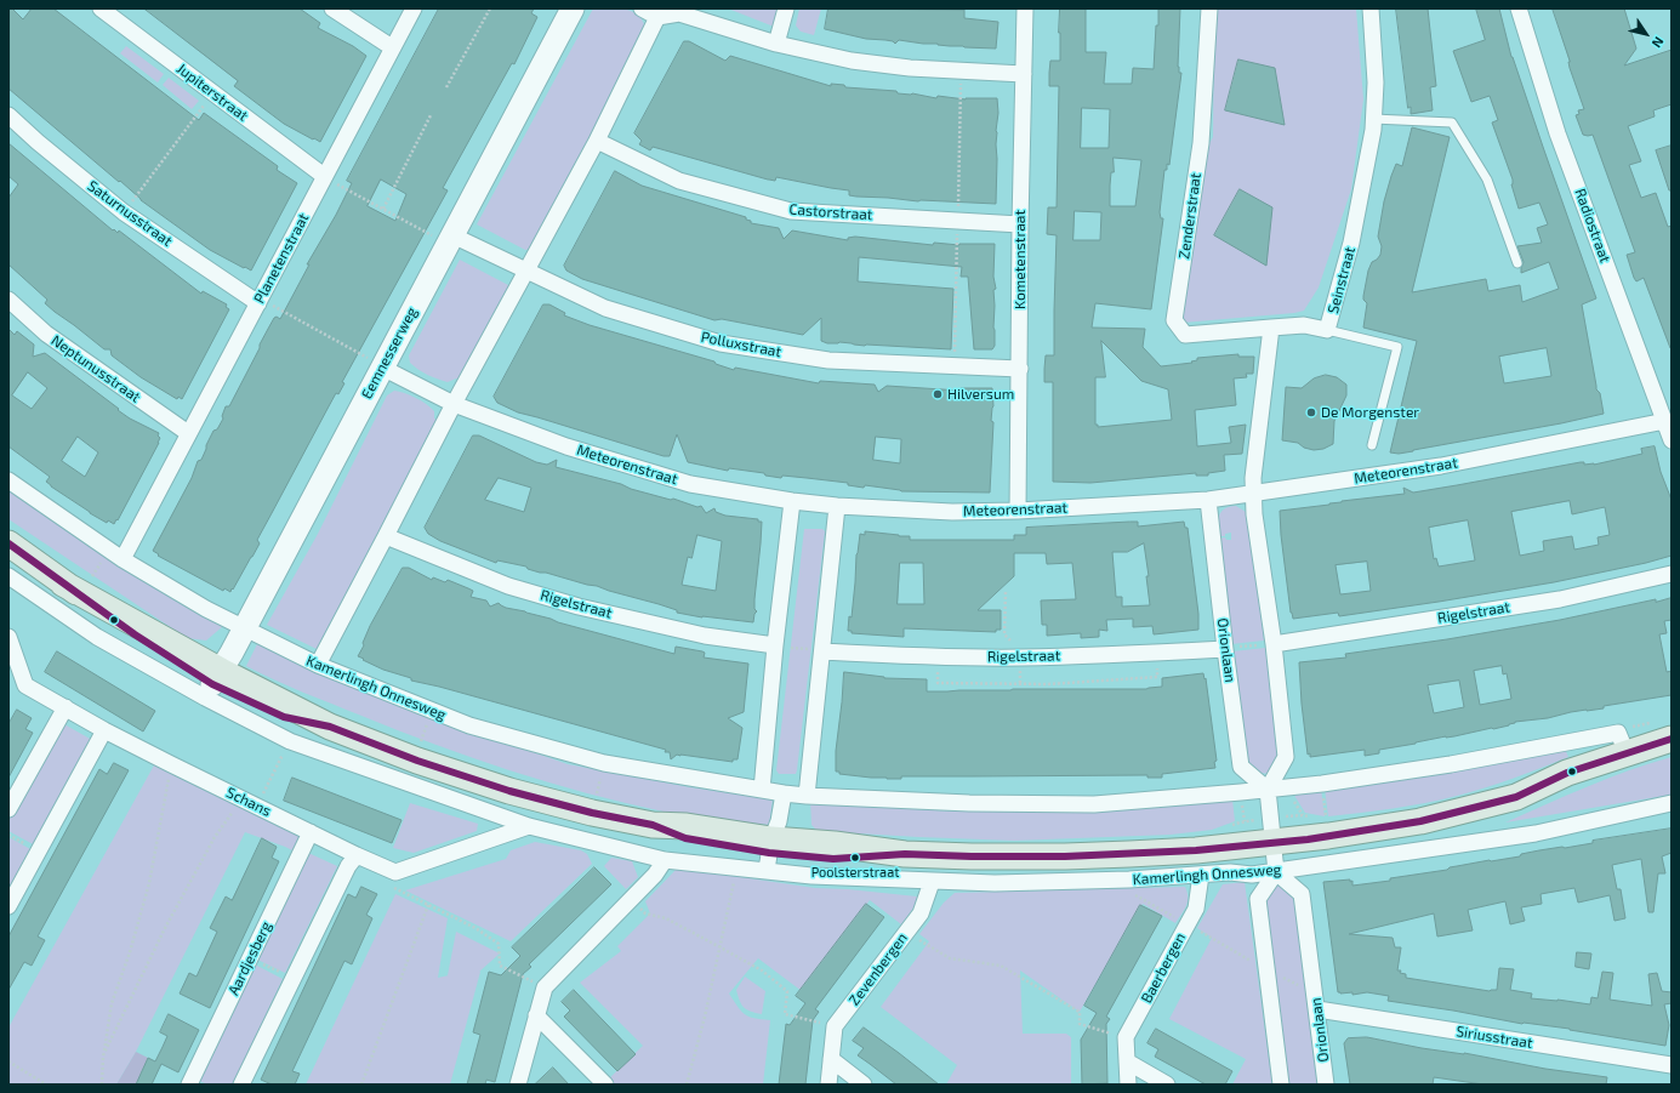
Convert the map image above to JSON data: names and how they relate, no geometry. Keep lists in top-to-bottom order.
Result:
{
  "streets": {
    "main road": ["Kamerlingh Onnesweg"],
    "street": [
      "Jupiterstraat",
      "Castorstraat",
      "Saturnusstraat",
      "Zenderstraat",
      "Radiostraat",
      "Planetenstraat",
      "Kometenstraat",
      "Seinstraat",
      "Polluxstraat",
      "Eemnesserweg",
      "Neptunusstraat",
      "Meteorenstraat",
      "Rigelstraat",
      "Orionlaan",
      "Schans",
      "Aardjesberg",
      "Baerbergen",
      "Zevenbergen",
      "Siriusstraat"
    ]
  },
  "crossings": [
    ["Jupiterstraat", "Planetenstraat"],
    ["Castorstraat", "Kometenstraat"],
    ["Saturnusstraat", "Planetenstraat"],
    ["Zenderstraat", "Seinstraat"],
    ["Radiostraat", "Meteorenstraat"],
    ["Planetenstraat", "Neptunusstraat"],
    ["Planetenstraat", "Kamerlingh Onnesweg"],
    ["Kometenstraat", "Polluxstraat"],
    ["Kometenstraat", "Meteorenstraat"],
    ["Polluxstraat", "Eemnesserweg"],
    ["Eemnesserweg", "Meteorenstraat"],
    ["Eemnesserweg", "Kamerlingh Onnesweg"],
    ["Meteorenstraat", "Orionlaan"],
    ["Rigelstraat", "Orionlaan"],
    ["Orionlaan", "Kamerlingh Onnesweg"],
    ["Orionlaan", "Siriusstraat"],
    ["Kamerlingh Onnesweg", "Schans"],
    ["Kamerlingh Onnesweg", "Baerbergen"],
    ["Kamerlingh Onnesweg", "Zevenbergen"],
    ["Schans", "Aardjesberg"]
  ],
  "places": ["Hilversum", "De Morgenster", "Poolsterstraat"],
  "north": "bottom right"
}
